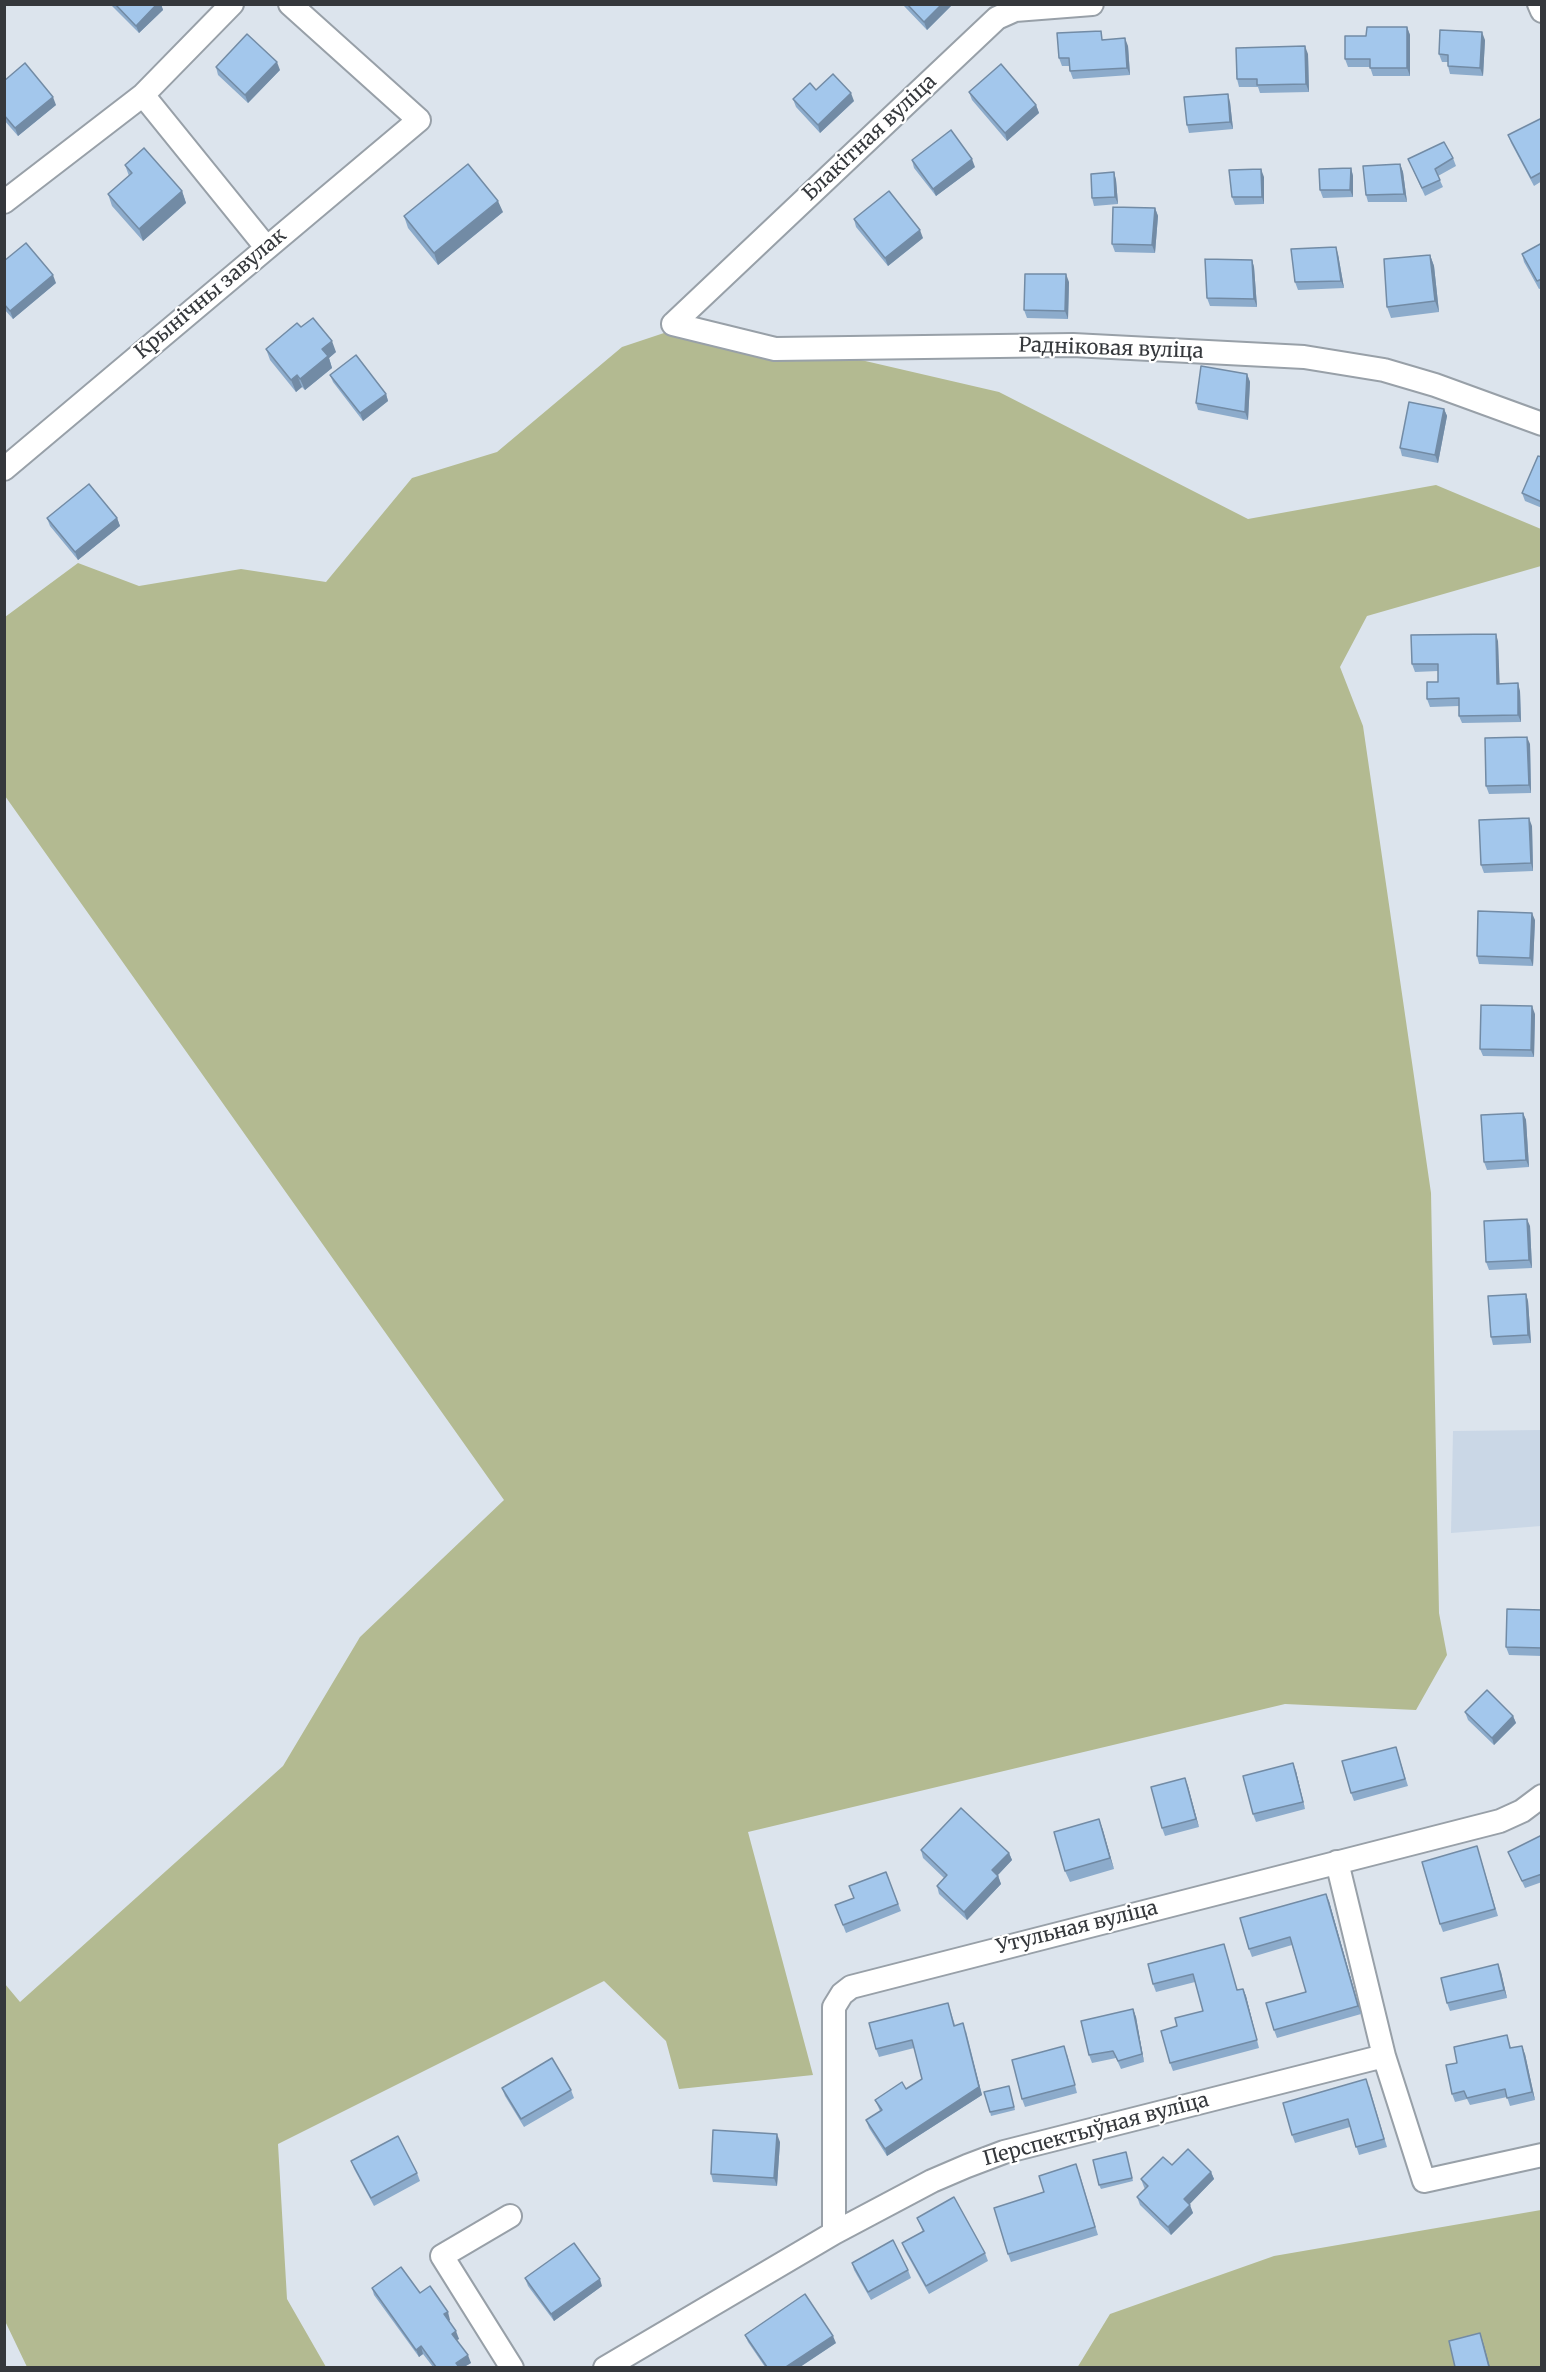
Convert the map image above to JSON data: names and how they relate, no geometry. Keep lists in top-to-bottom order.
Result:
{
  "streets": {
    "street": [
      "Блакітная вуліца",
      "Крынічны завулак",
      "Радніковая вуліца",
      "Утульная вуліца",
      "Перспектыўная вуліца"
    ]
  },
  "crossings": [
    ["Блакітная вуліца", "Радніковая вуліца"],
    ["Утульная вуліца", "Перспектыўная вуліца"]
  ]
}
